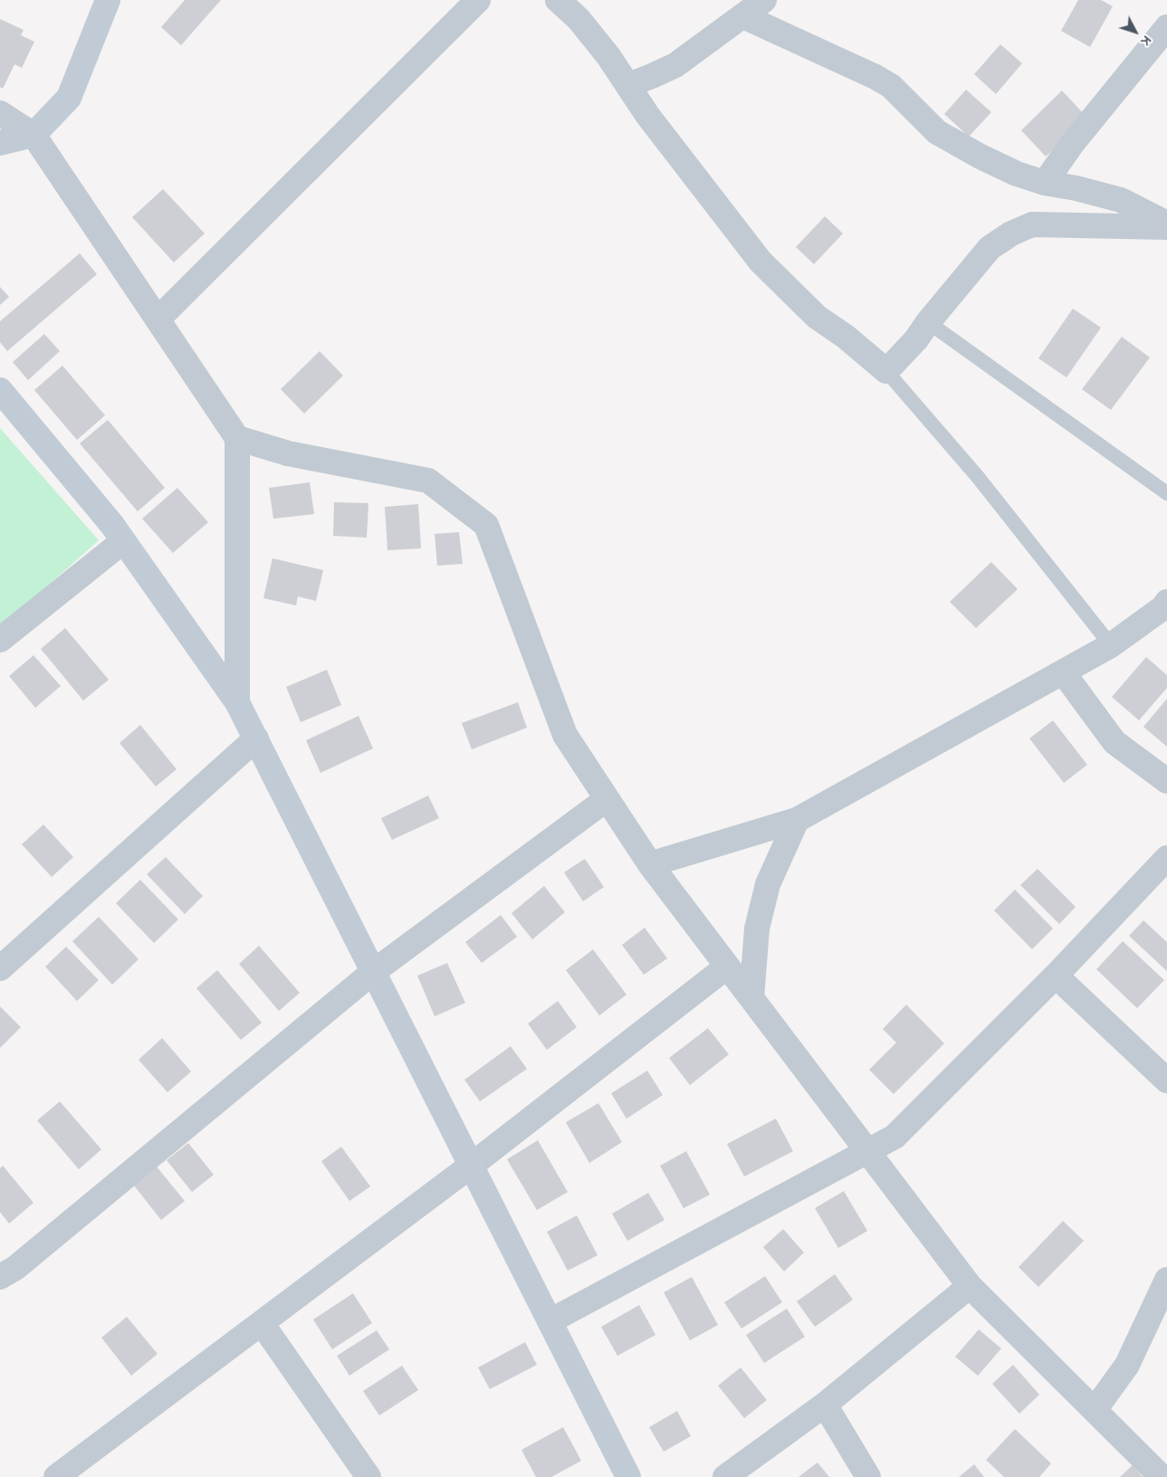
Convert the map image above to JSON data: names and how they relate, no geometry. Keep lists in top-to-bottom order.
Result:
{
  "north": "bottom right"
}
